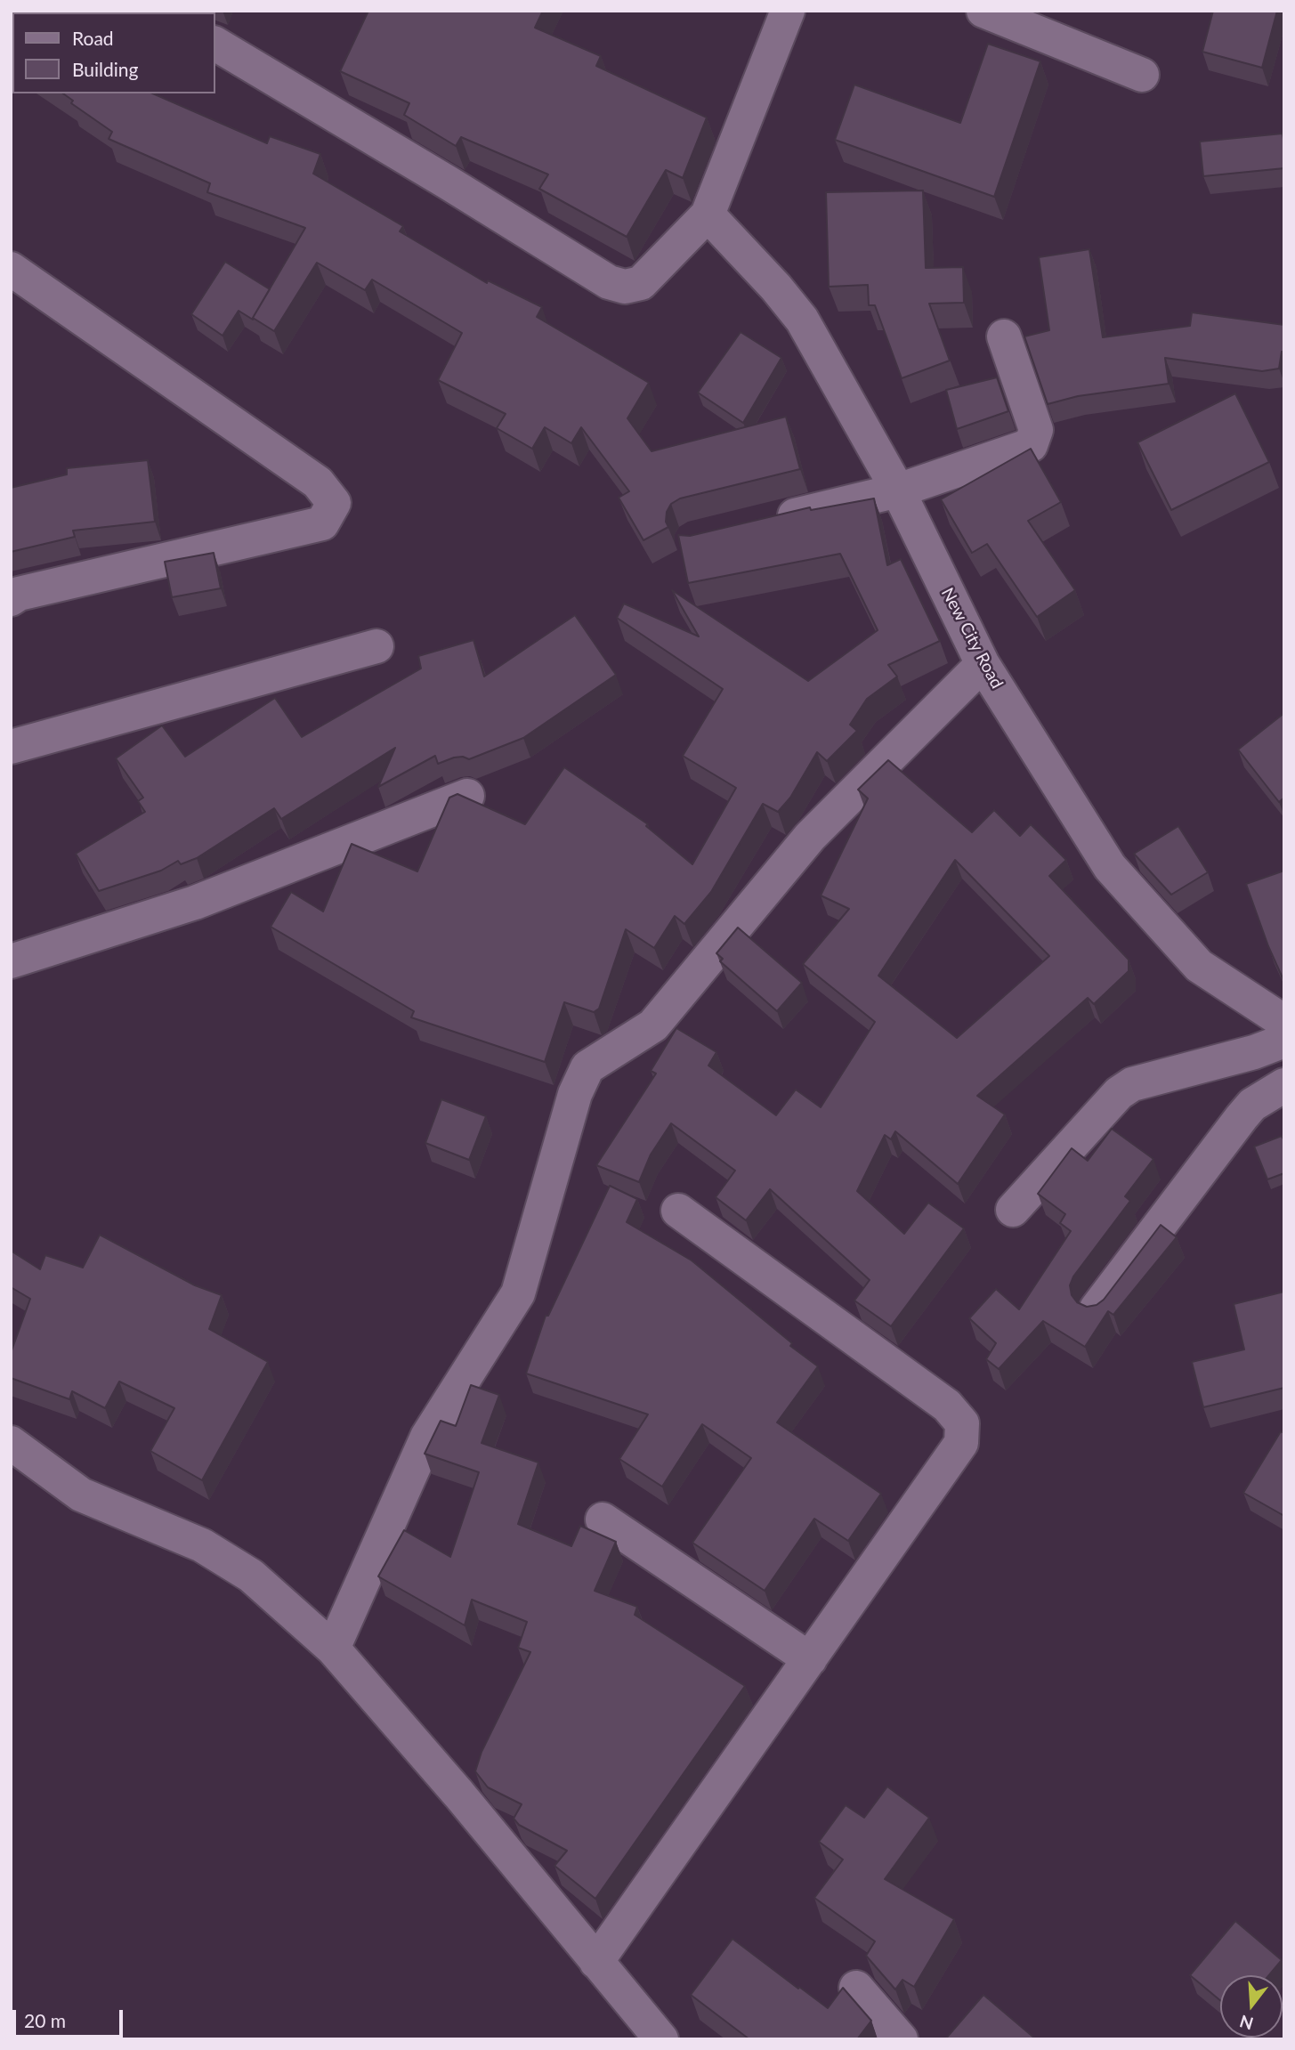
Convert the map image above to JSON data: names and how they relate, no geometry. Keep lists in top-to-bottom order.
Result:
{
  "streets": {
    "street": ["New City Road"]
  },
  "legend": ["Road", "Building"],
  "scale_bar": "20 m",
  "north": "bottom"
}
